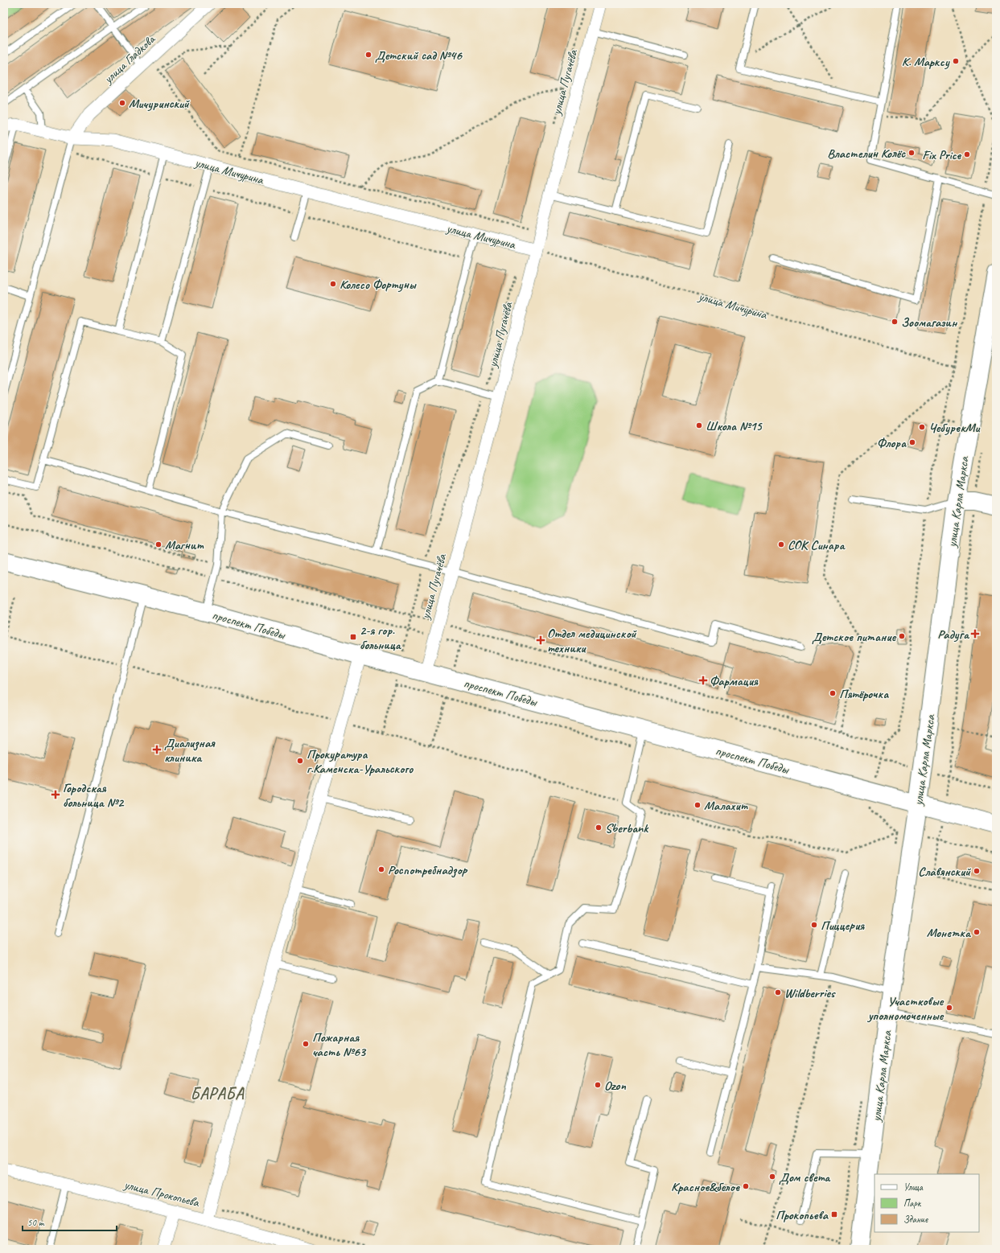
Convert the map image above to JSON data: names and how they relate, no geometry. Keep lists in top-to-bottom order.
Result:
{
  "streets": {
    "street": [
      "улица Гладкова",
      "улица Пугачёва",
      "улица Мичурина",
      "улица Карла Маркса",
      "проспект Победы",
      "улица Прокопьева"
    ]
  },
  "crossings": [
    ["улица Гладкова", "улица Мичурина"],
    ["улица Пугачёва", "улица Мичурина"],
    ["улица Пугачёва", "проспект Победы"],
    ["улица Карла Маркса", "проспект Победы"]
  ],
  "districts": ["БАРАБА"],
  "places": {
    "other": [
      "Детский сад №46",
      "К. Марксу",
      "Мичуринский",
      "Властелин Колёс",
      "Fix Price",
      "Колесо Фортуны",
      "Зоомагазин",
      "Школа №15",
      "ЧебурекМи",
      "Флора",
      "Магнит",
      "СОК Синара",
      "Детское питание",
      "Пятёрочка",
      "Прокуратура г.Каменска-Уральского",
      "Малахит",
      "Sberbank",
      "Роспотребнадзор",
      "Славянский",
      "Пиццерия",
      "Монетка",
      "Wildberries",
      "Участковые уполномоченные",
      "Пожарная часть №63",
      "Ozon",
      "Дом света",
      "Красное&белое"
    ],
    "health": [
      "Радуга",
      "Отдел медицинской техники",
      "Фармация",
      "Диализная клиника",
      "Городская больница №2"
    ],
    "transit": ["2-я гор. больница", "Прокопьева"]
  },
  "legend": ["Улица", "Парк", "Здание"],
  "scale_bar": "50 m"
}
